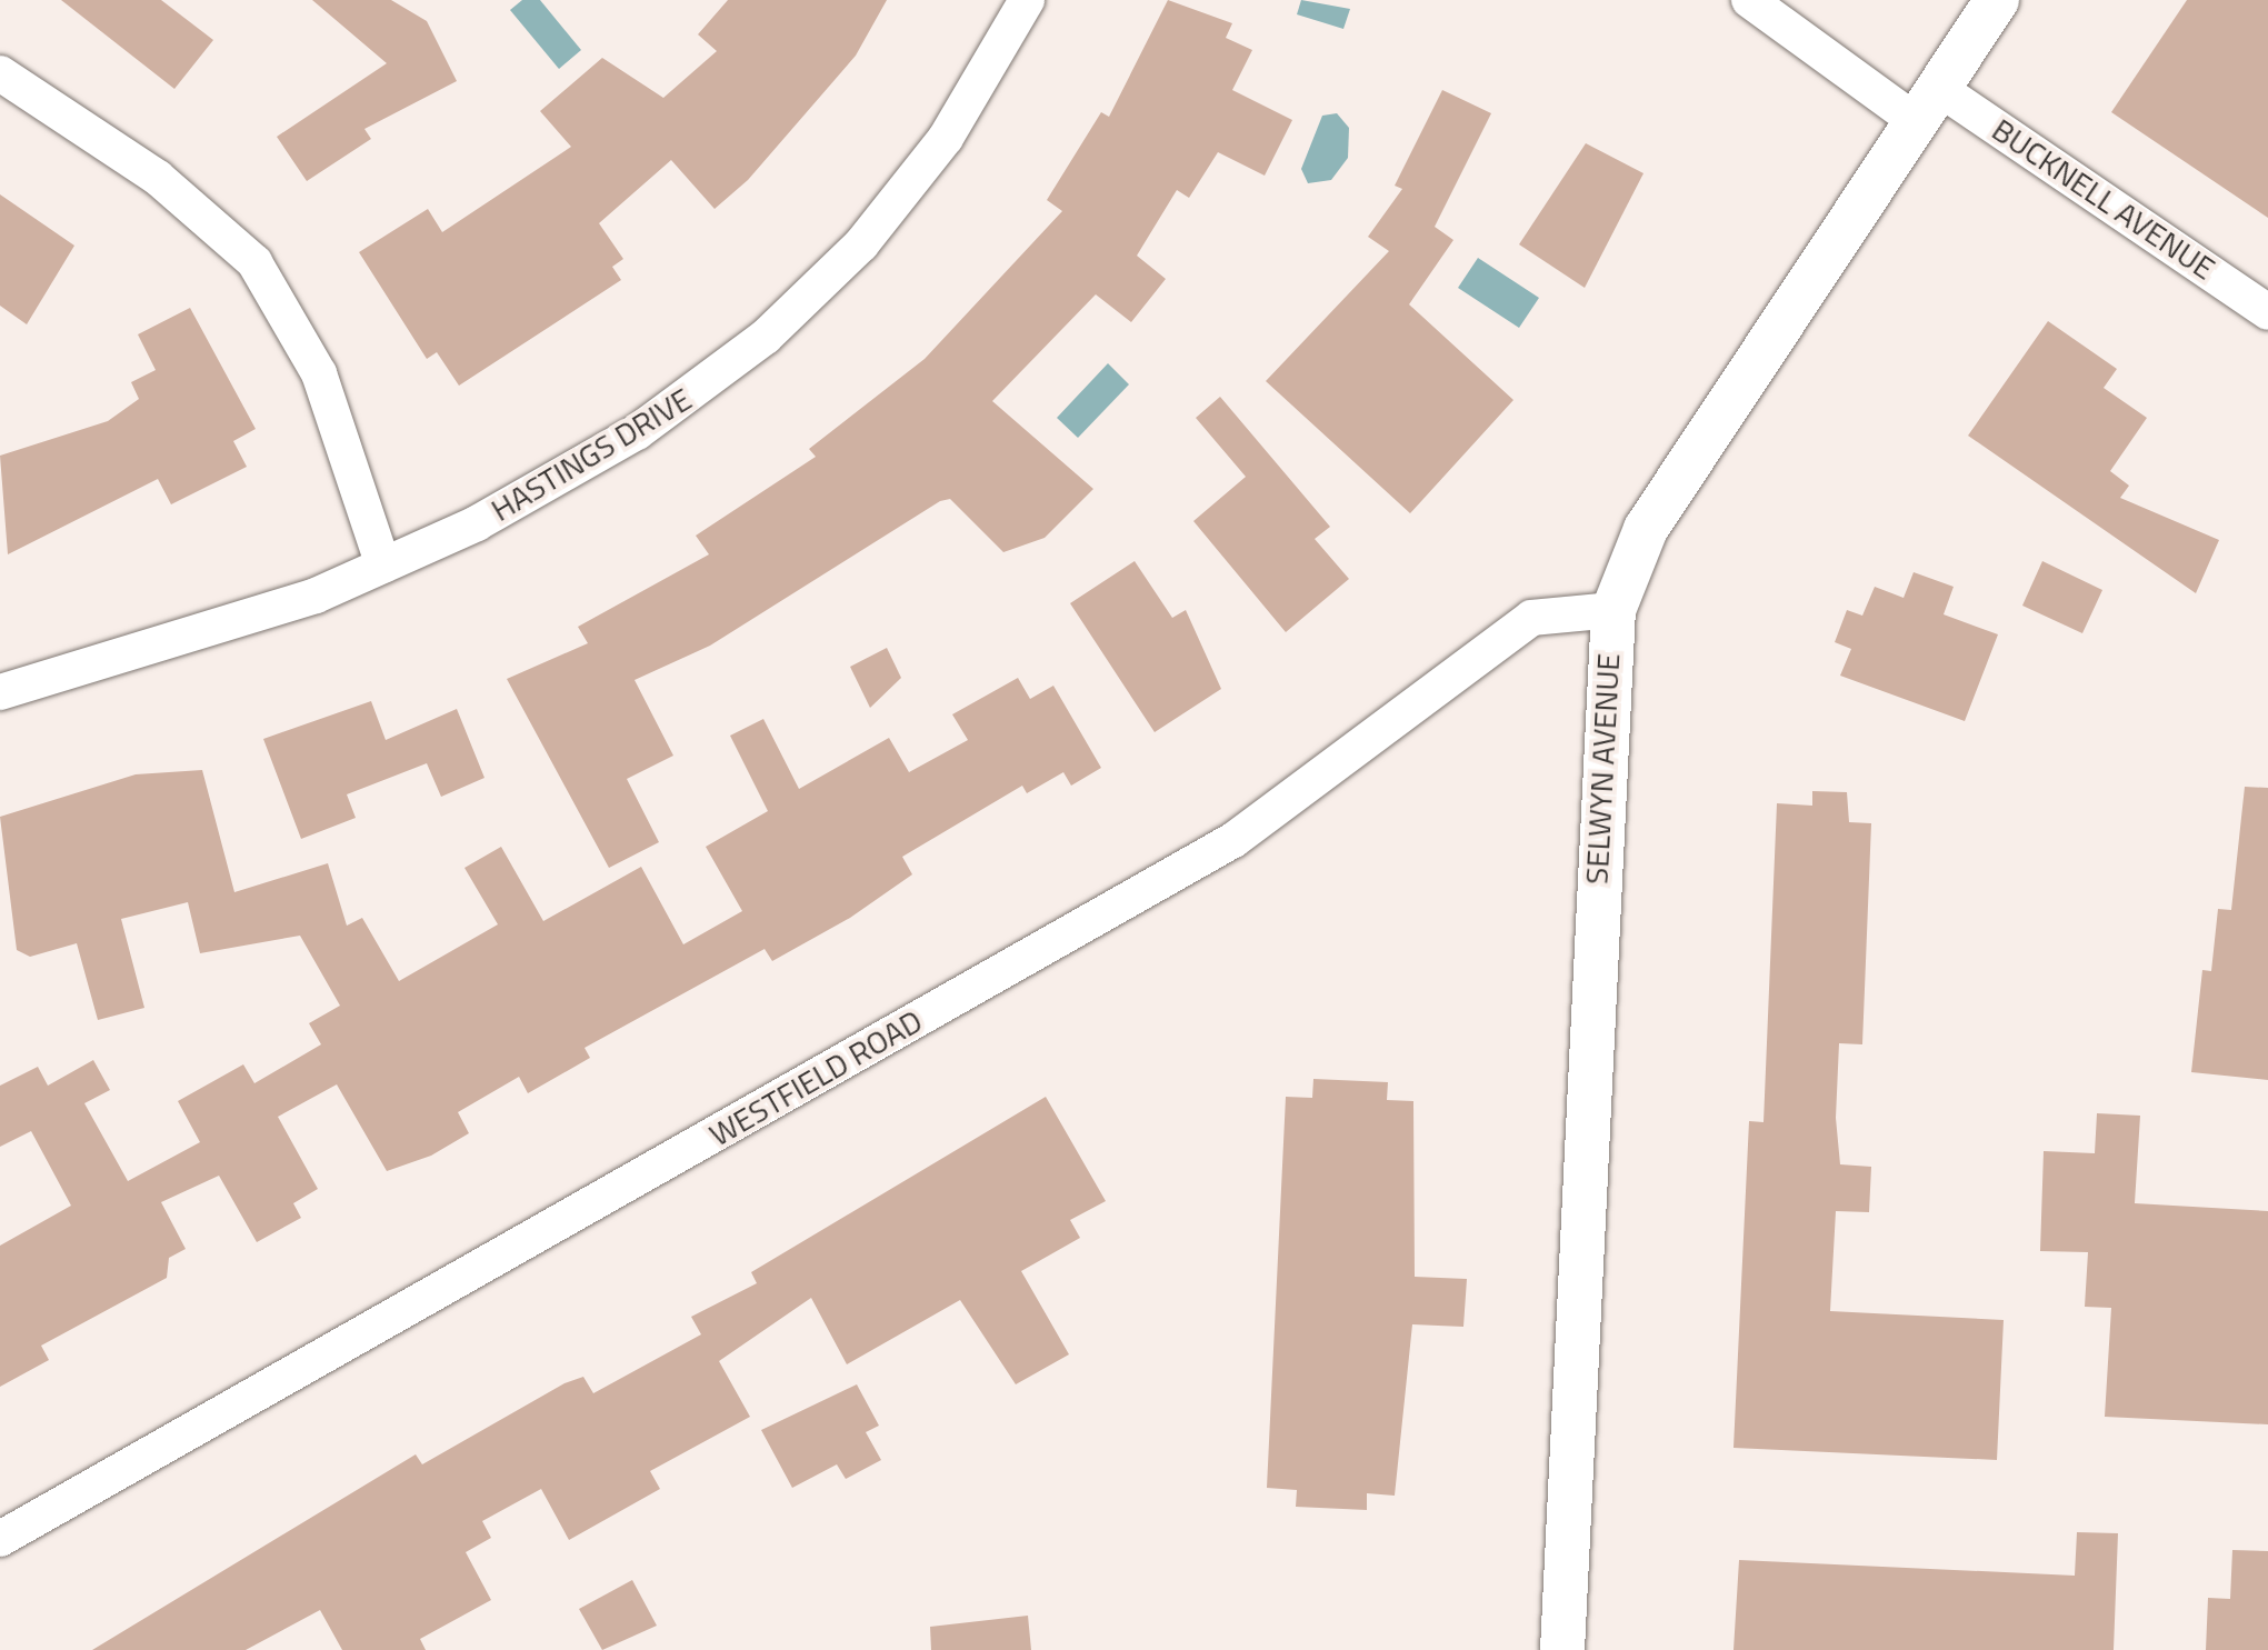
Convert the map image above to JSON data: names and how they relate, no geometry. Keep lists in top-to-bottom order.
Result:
{
  "streets": {
    "street": [
      "BUCKNELL AVENUE",
      "HASTINGS DRIVE",
      "SELWYN AVENUE",
      "WESTFIELD ROAD"
    ]
  },
  "crossings": [
    ["BUCKNELL AVENUE", "SELWYN AVENUE"],
    ["SELWYN AVENUE", "WESTFIELD ROAD"]
  ]
}
